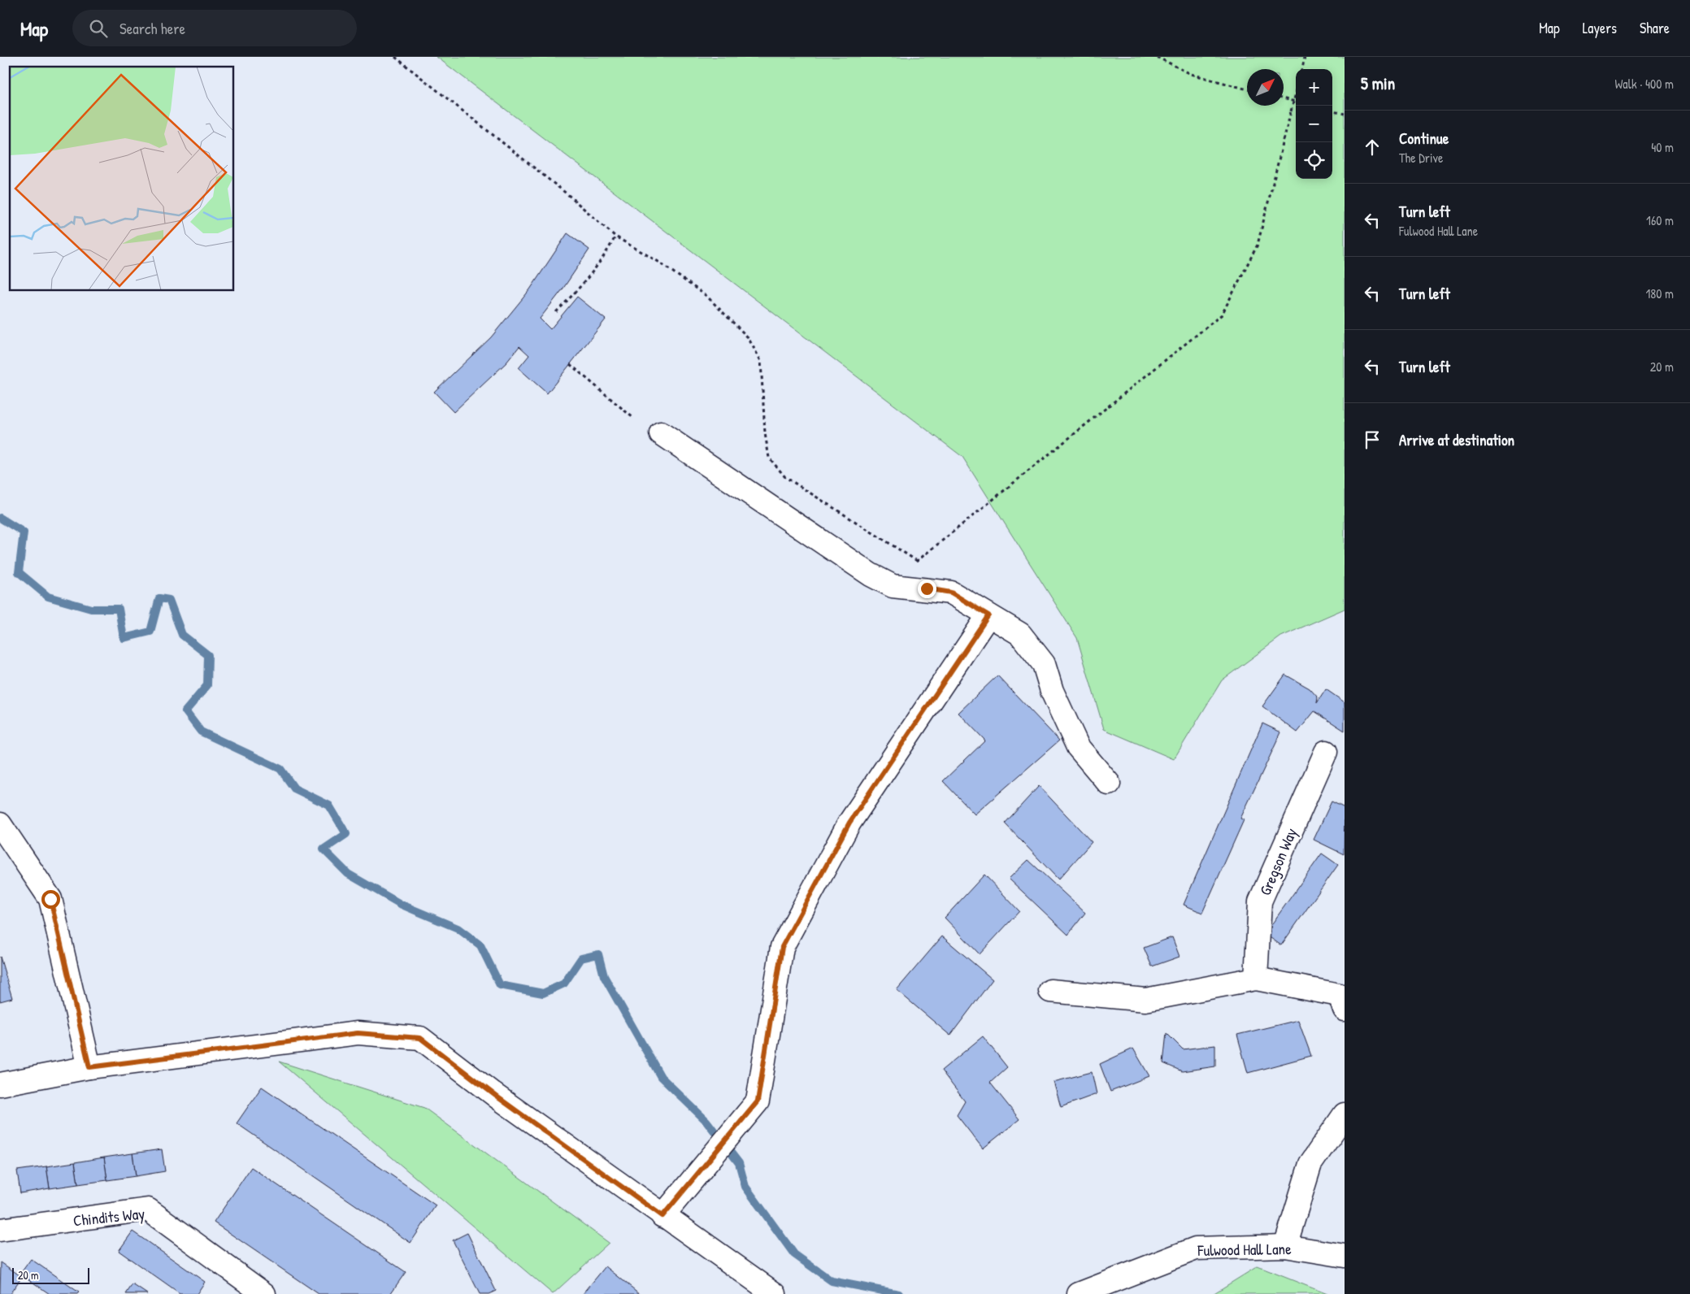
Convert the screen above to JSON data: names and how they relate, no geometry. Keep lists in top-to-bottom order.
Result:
{
  "streets": {
    "street": ["Gregson Way", "Chindits Way", "Fulwood Hall Lane"]
  },
  "scale_bar": "20 m",
  "north": "top right",
  "page": {
    "header": "Map",
    "search": "Search here",
    "nav": ["Map", "Layers", "Share"],
    "heading": ["5 min", "Walk · 400 m"],
    "map_buttons": ["+", "−"],
    "list": [
      ["Continue", "The Drive", "40 m"],
      ["Turn left", "Fulwood Hall Lane", "160 m"],
      ["Turn left", "180 m"],
      ["Turn left", "20 m"],
      "Arrive at destination"
    ],
    "scale": "20 m"
  }
}
